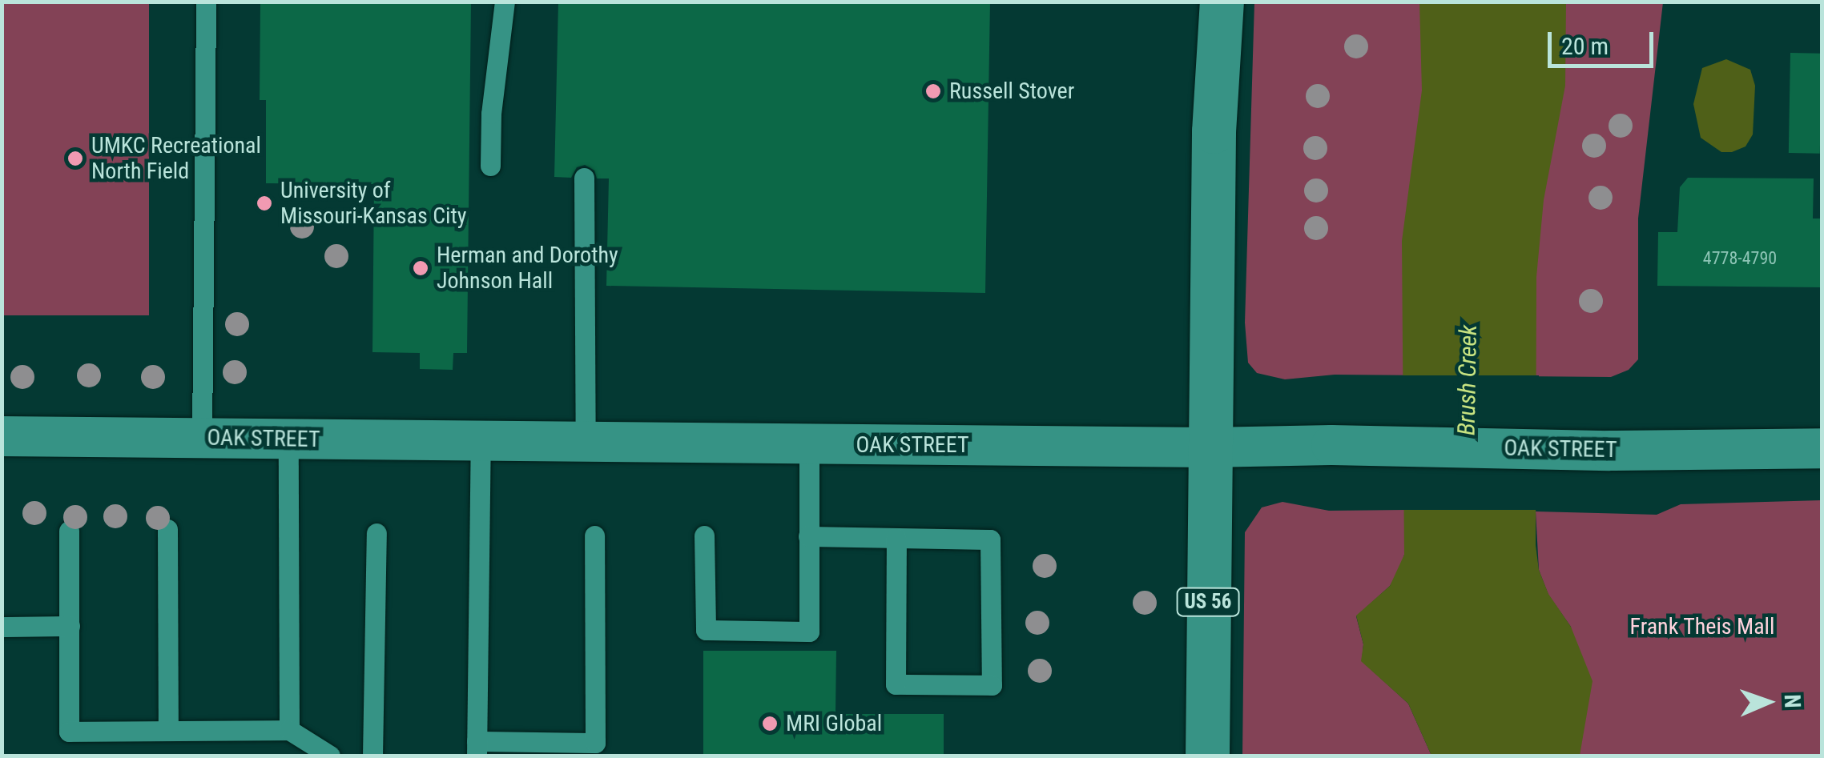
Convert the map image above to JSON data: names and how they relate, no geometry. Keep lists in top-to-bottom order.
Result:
{
  "streets": {
    "highway": ["US 56"],
    "street": ["OAK STREET"]
  },
  "crossings": [
    ["OAK STREET", "US 56"]
  ],
  "water": ["Brush Creek"],
  "parks": ["Frank Theis Mall"],
  "places": [
    "Russell Stover",
    "UMKC Recreational North Field",
    "University of Missouri-Kansas City",
    "Herman and Dorothy Johnson Hall",
    "MRI Global"
  ],
  "house_numbers": ["4778-4790"],
  "scale_bar": "20 m",
  "north": "right"
}
